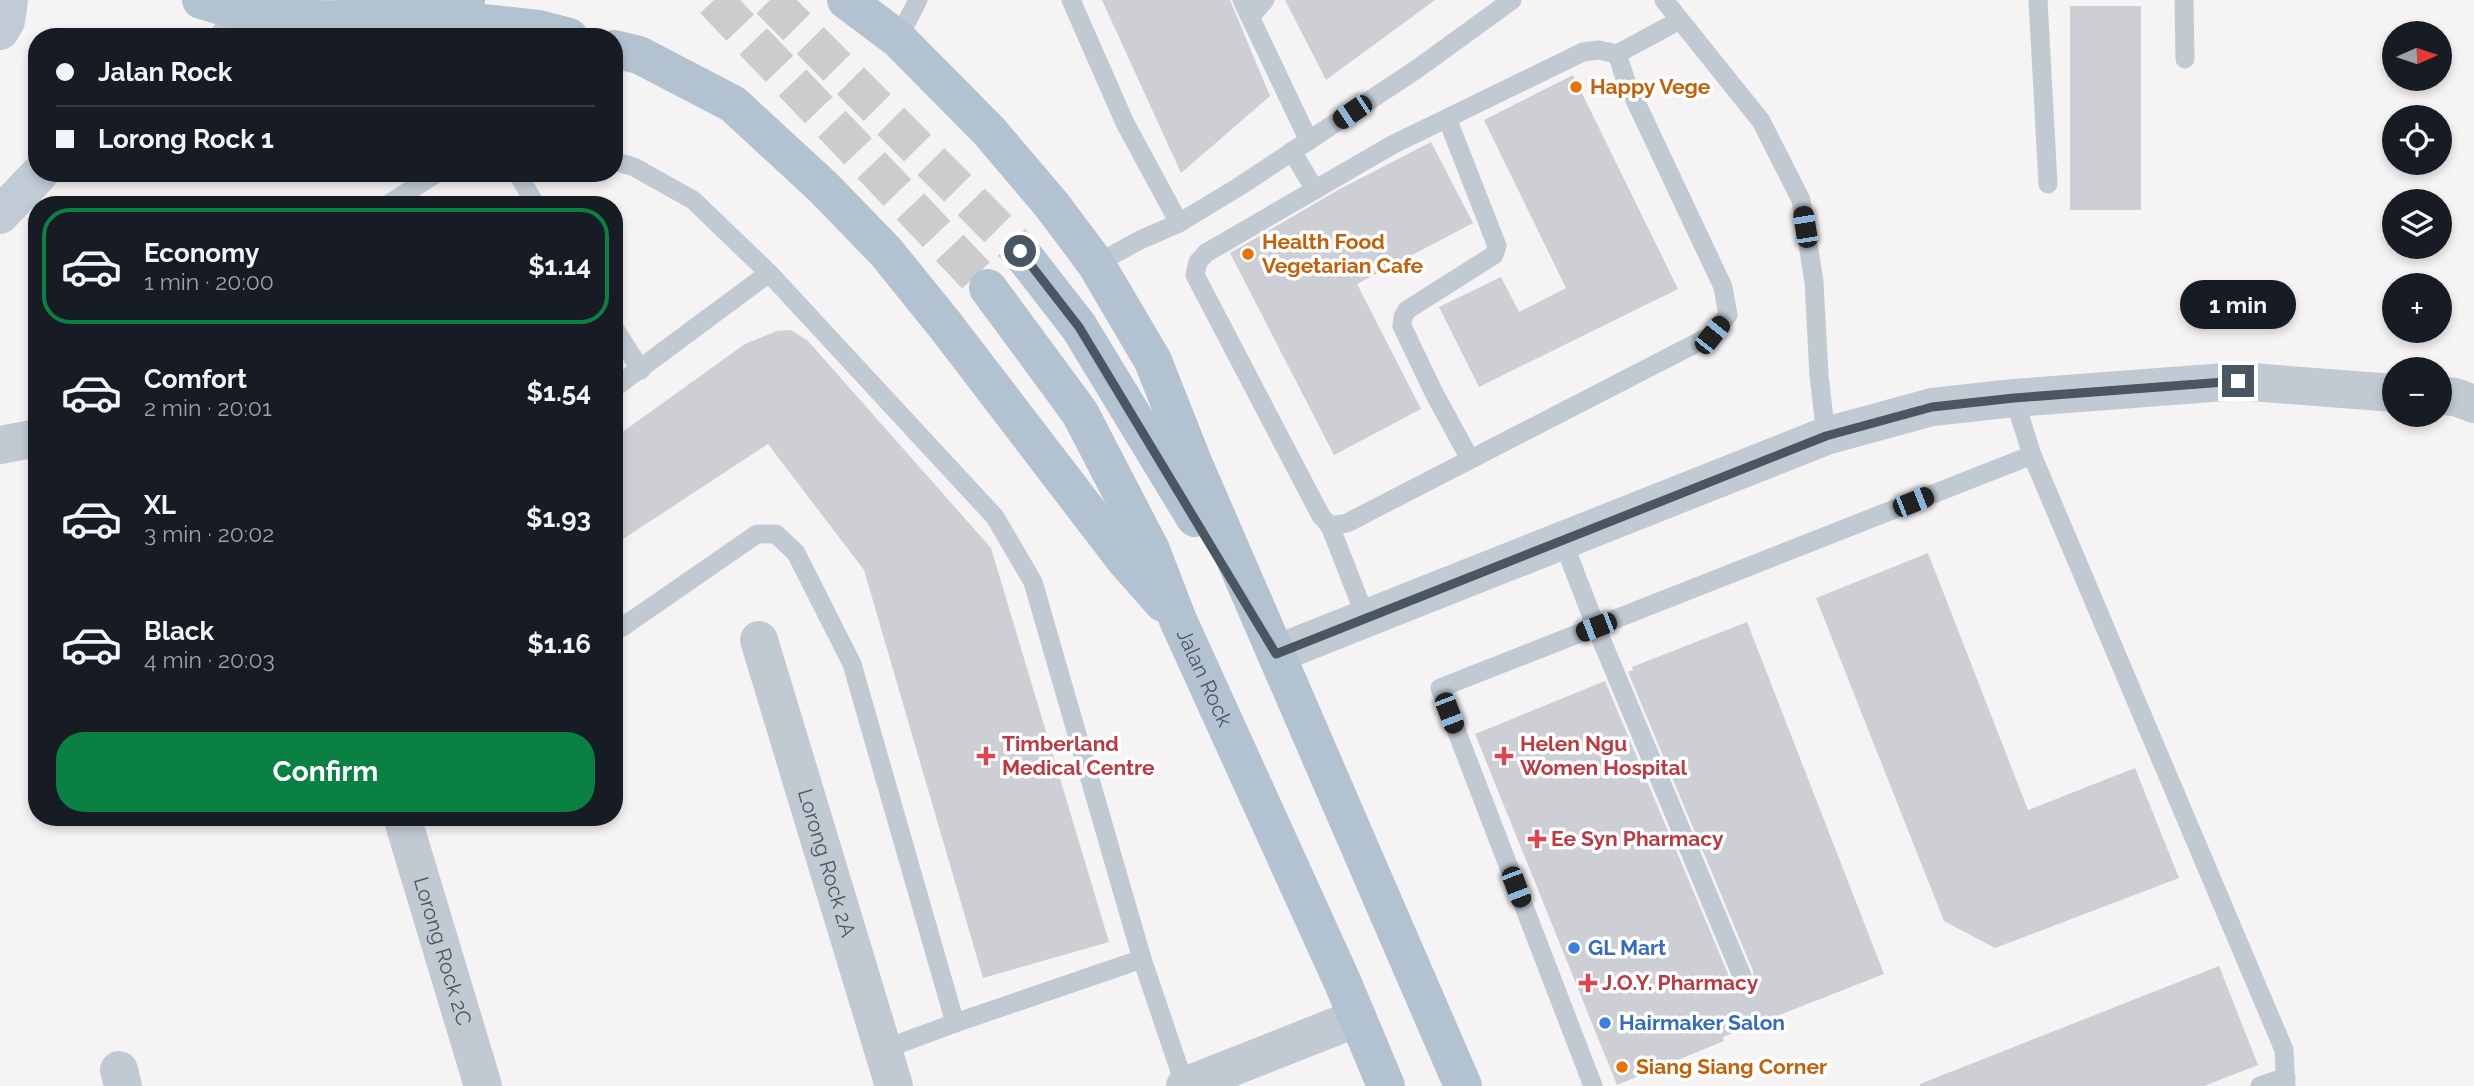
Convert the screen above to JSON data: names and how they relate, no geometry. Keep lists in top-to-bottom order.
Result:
{
  "streets": {
    "main road": ["Jalan Rock"],
    "street": ["Lorong Rock 2A", "Lorong Rock 2C"]
  },
  "places": {
    "other": [
      "Happy Vege",
      "Health Food Vegetarian Cafe",
      "GL Mart",
      "Hairmaker Salon",
      "Siang Siang Corner"
    ],
    "health": [
      "Timberland Medical Centre",
      "Helen Ngu Women Hospital",
      "Ee Syn Pharmacy",
      "J.O.Y. Pharmacy"
    ]
  },
  "north": "right",
  "page": {
    "map_buttons": ["+", "−"],
    "banner": ["Jalan Rock", "Lorong Rock 1"],
    "list": [
      {
        "name": "Economy",
        "note": "1 min · 20:00",
        "value": "$1.14"
      },
      {
        "name": "Comfort",
        "note": "2 min · 20:01",
        "value": "$1.54"
      },
      {
        "name": "XL",
        "note": "3 min · 20:02",
        "value": "$1.93"
      },
      {
        "name": "Black",
        "note": "4 min · 20:03",
        "value": "$1.16"
      }
    ],
    "bubble": "1 min",
    "buttons": "Confirm"
  }
}
